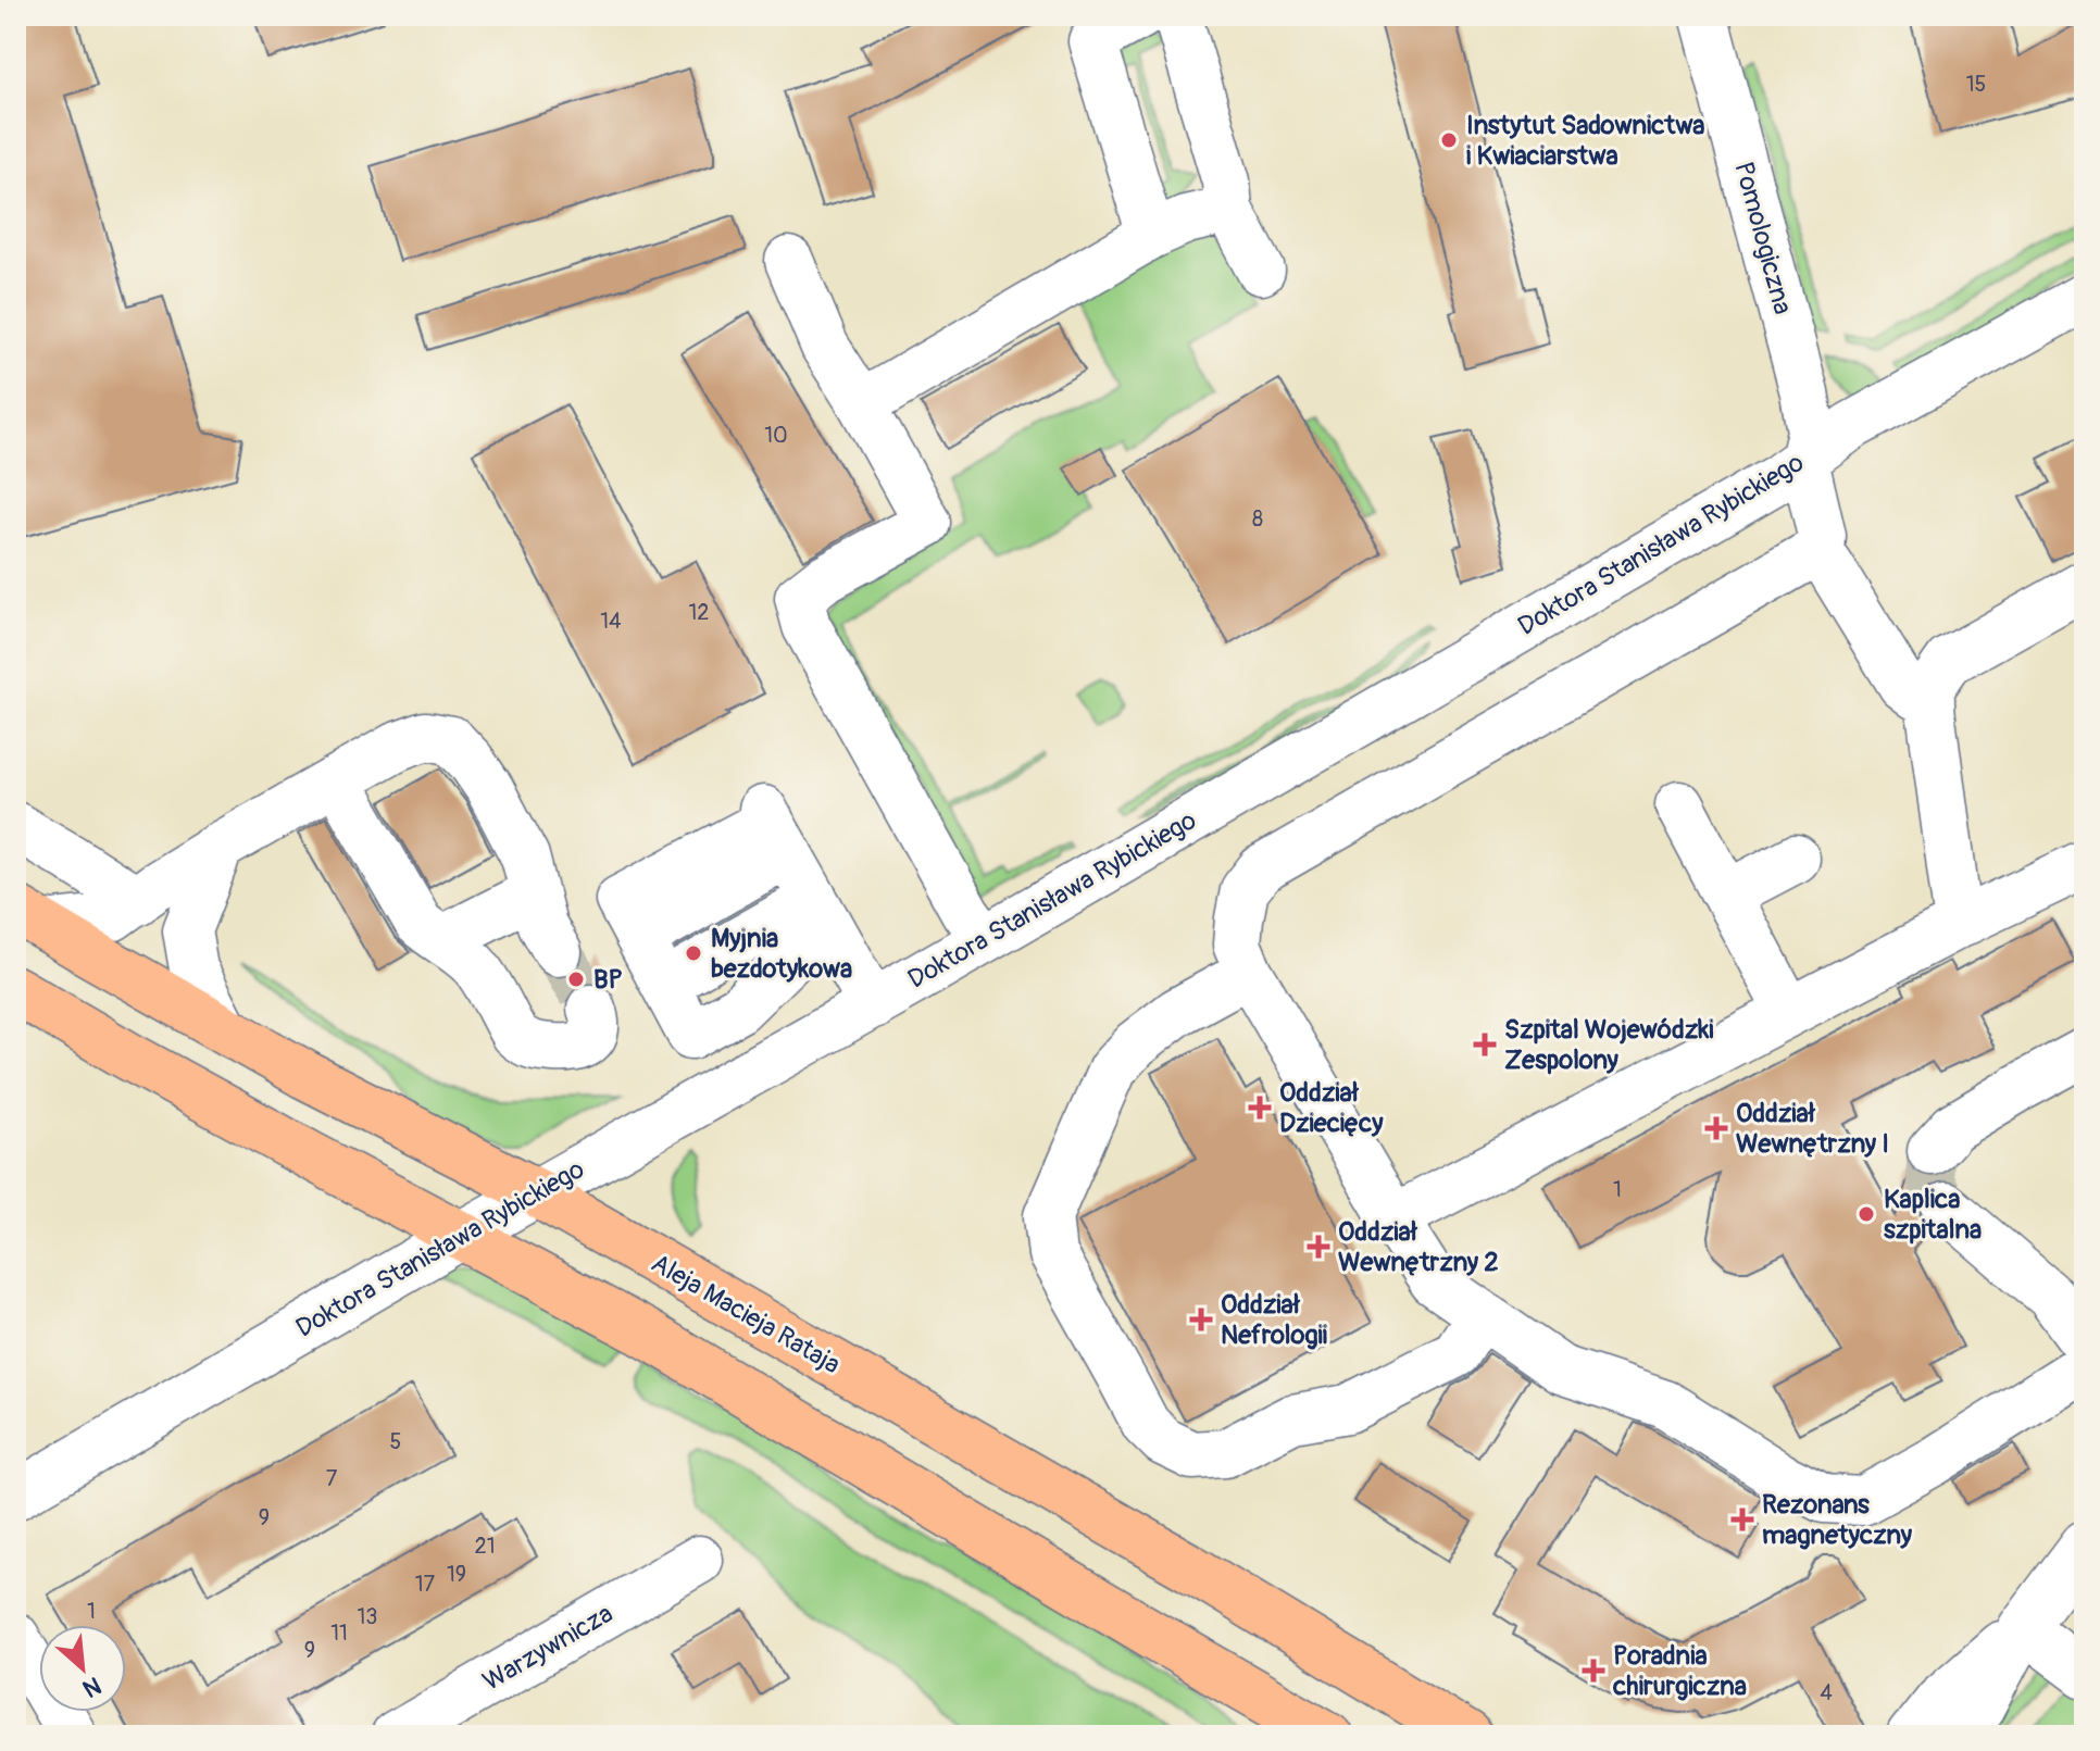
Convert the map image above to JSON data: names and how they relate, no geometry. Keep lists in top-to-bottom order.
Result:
{
  "streets": {
    "main road": ["Aleja Macieja Rataja"],
    "street": ["Pomologiczna", "Doktora Stanisława Rybickiego", "Warzywnicza"]
  },
  "crossings": [
    ["Pomologiczna", "Doktora Stanisława Rybickiego"],
    ["Doktora Stanisława Rybickiego", "Aleja Macieja Rataja"]
  ],
  "places": {
    "other": [
      "Instytut Sadownictwa i Kwiaciarstwa",
      "Myjnia bezdotykowa",
      "BP",
      "Kaplica szpitalna"
    ],
    "health": [
      "Szpital Wojewódzki Zespolony",
      "Oddział Dziecięcy",
      "Oddział Wewnętrzny I",
      "Oddział Wewnętrzny 2",
      "Oddział Nefrologii",
      "Rezonans magnetyczny",
      "Poradnia chirurgiczna"
    ]
  },
  "house_numbers": [
    "15",
    "10",
    "8",
    "12",
    "14",
    "1",
    "5",
    "7",
    "9",
    "21",
    "19",
    "17",
    "1",
    "13",
    "11",
    "9",
    "4"
  ],
  "north": "bottom right"
}
